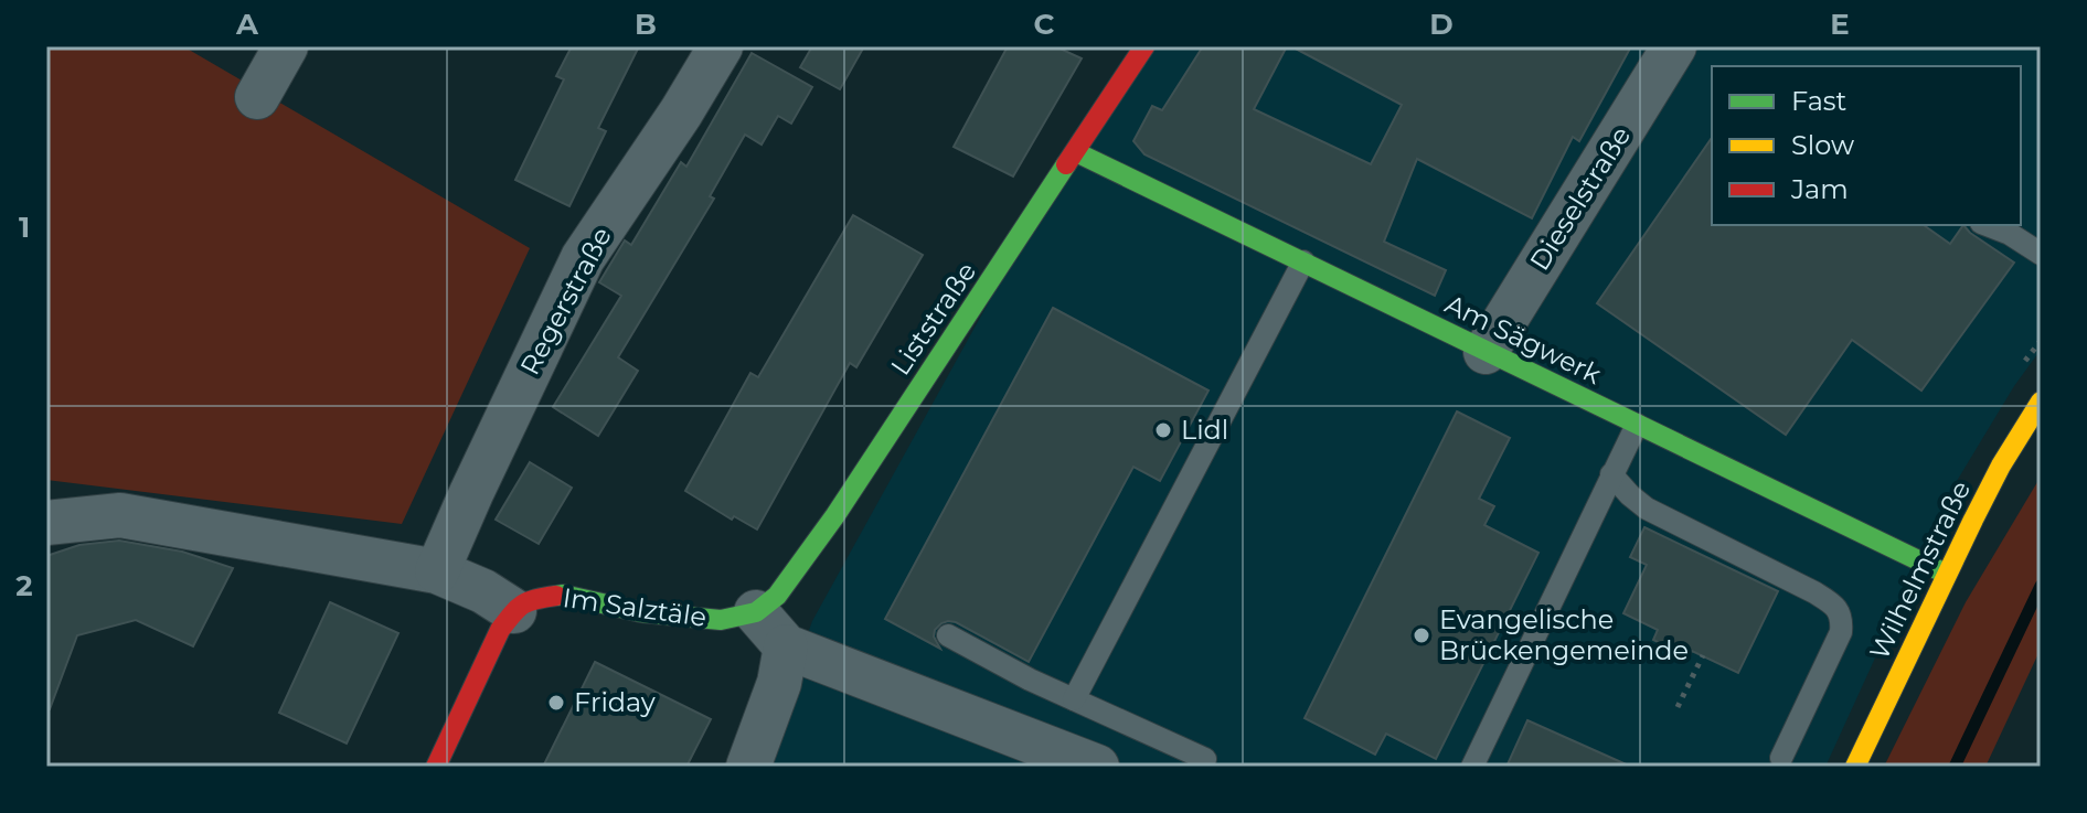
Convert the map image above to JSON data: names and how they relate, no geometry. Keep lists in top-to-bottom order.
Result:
{
  "streets": {
    "street": [
      "Dieselstraße",
      "Regerstraße",
      "Liststraße",
      "Am Sägwerk",
      "Wilhelmstraße",
      "Im Salztäle"
    ]
  },
  "crossings": [
    ["Dieselstraße", "Am Sägwerk"],
    ["Liststraße", "Am Sägwerk"],
    ["Liststraße", "Im Salztäle"],
    ["Am Sägwerk", "Wilhelmstraße"]
  ],
  "places": ["Lidl", "Evangelische Brückengemeinde", "Friday"],
  "legend": ["Fast", "Slow", "Jam"],
  "grid": {
    "columns": [
      "A",
      "B",
      "C",
      "D",
      "E"
    ],
    "rows": ["1", "2"]
  }
}
